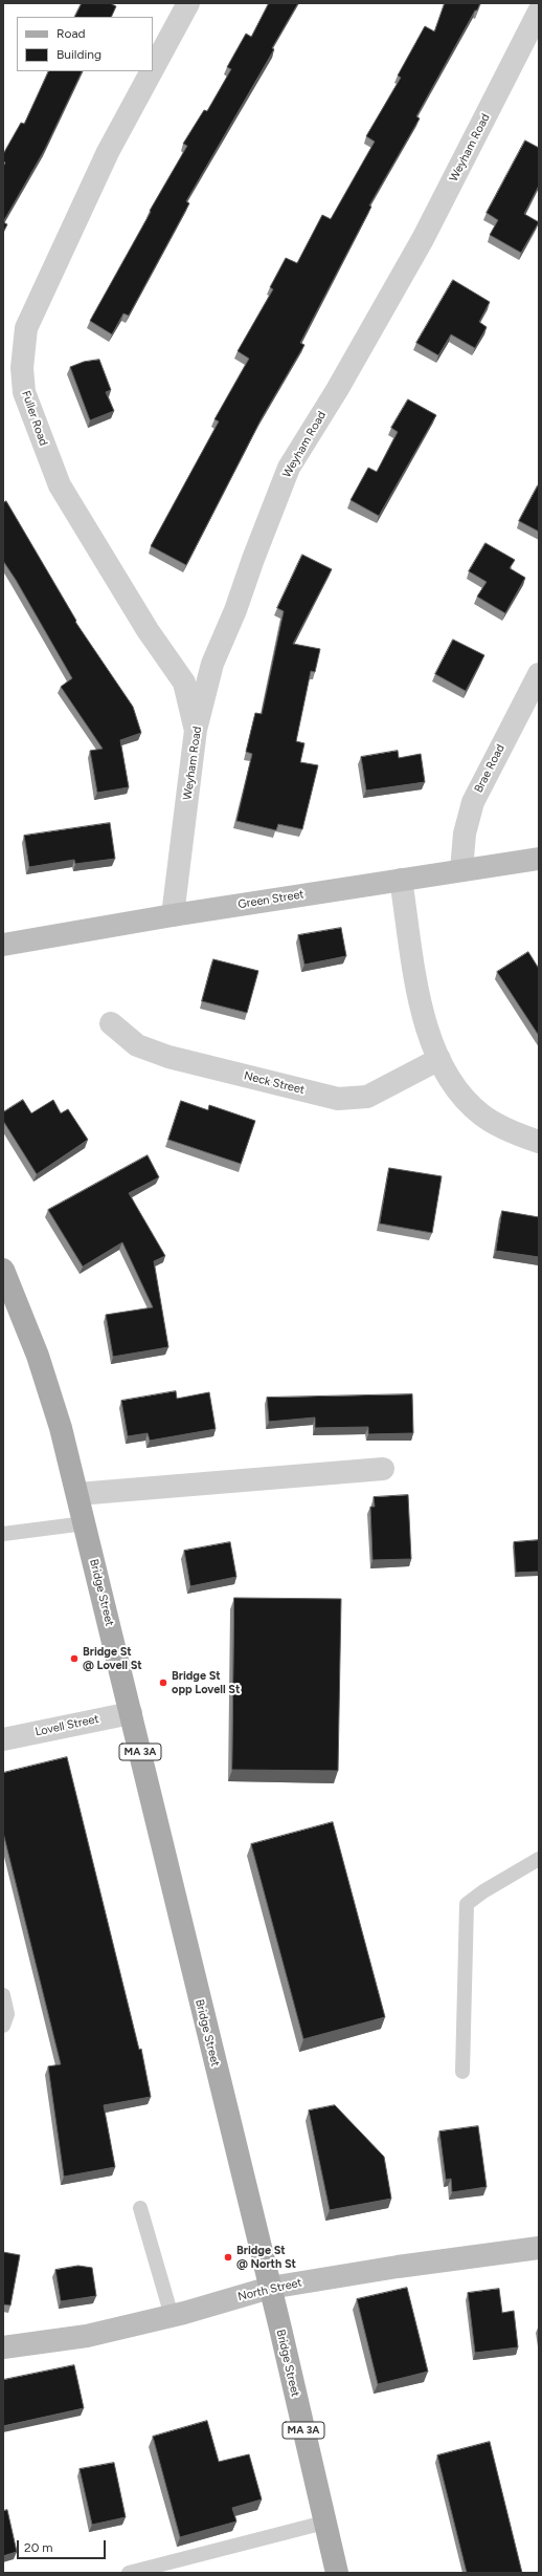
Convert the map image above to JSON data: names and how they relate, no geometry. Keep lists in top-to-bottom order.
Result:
{
  "streets": {
    "main road": [
      "Green Street",
      "Bridge Street",
      "MA 3A",
      "North Street"
    ],
    "street": [
      "Weyham Road",
      "Fuller Road",
      "Brae Road",
      "Neck Street",
      "Lovell Street"
    ]
  },
  "crossings": [
    ["Weyham Road", "Fuller Road"],
    ["Weyham Road", "Green Street"],
    ["Brae Road", "Green Street"],
    ["Bridge Street", "Lovell Street"],
    ["Bridge Street", "North Street"]
  ],
  "places": ["Bridge St @ Lovell St", "Bridge St opp Lovell St", "Bridge St @ North St"],
  "legend": ["Road", "Building"],
  "scale_bar": "20 m"
}
